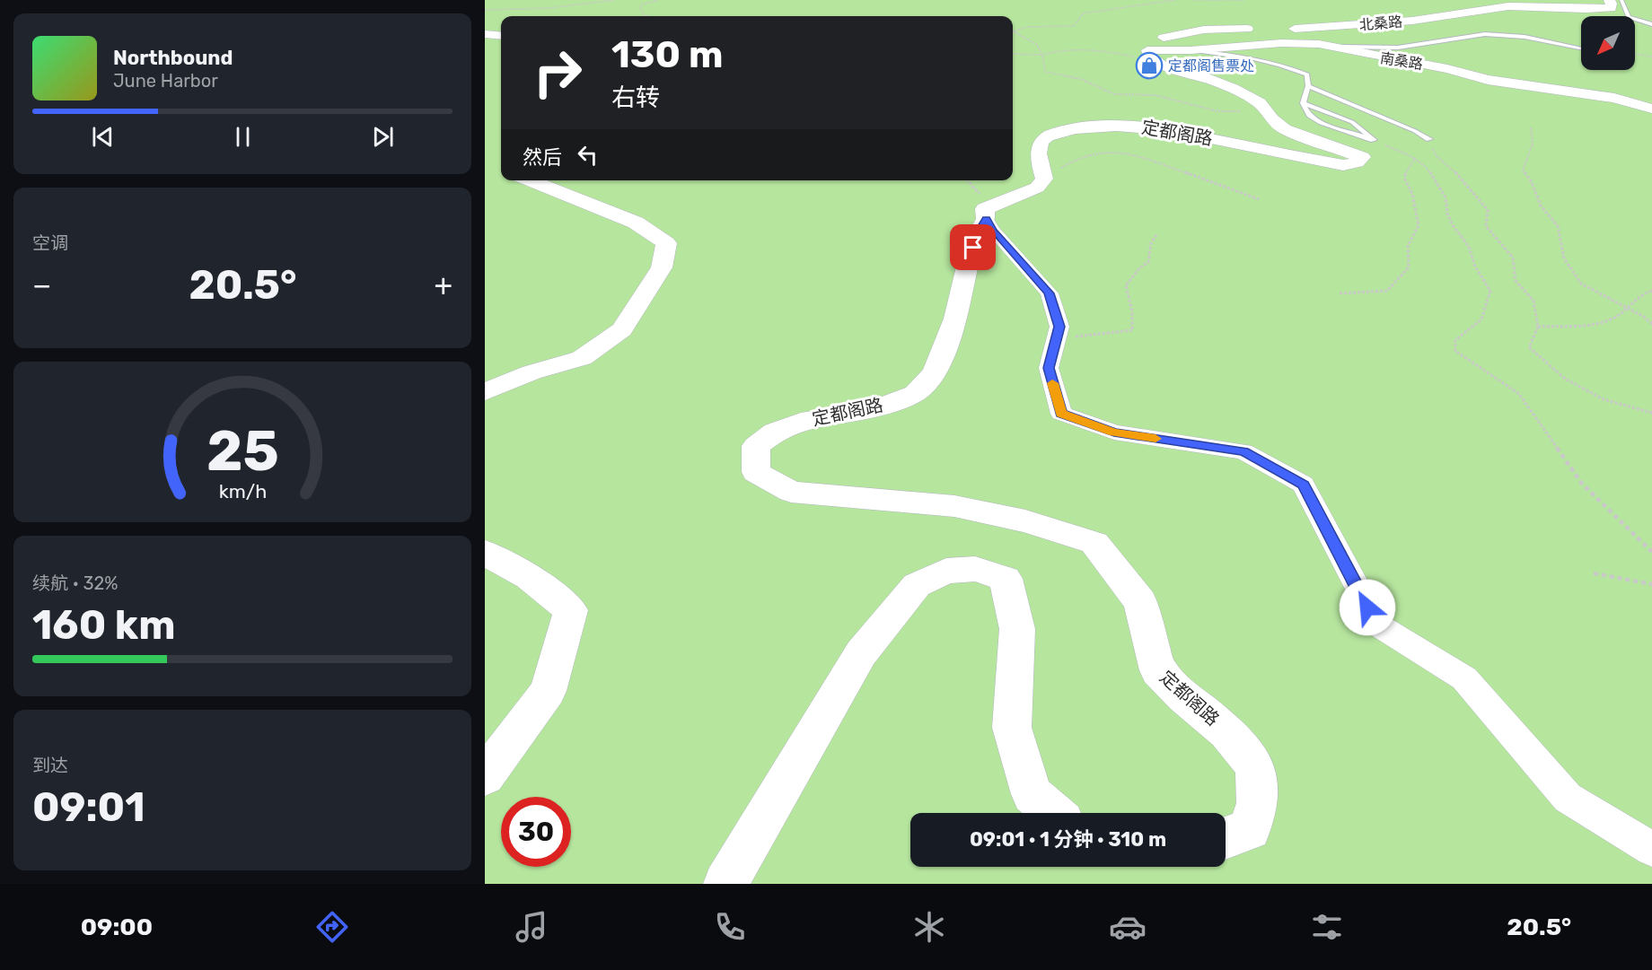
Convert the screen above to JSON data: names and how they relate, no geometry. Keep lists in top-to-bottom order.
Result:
{
  "streets": {
    "street": ["北桑路", "南桑路", "定都阁路"]
  },
  "crossings": [
    ["南桑路", "定都阁路"]
  ],
  "places": {
    "shop": ["定都阁售票处"]
  },
  "north": "bottom left",
  "page": {
    "turn": ["130 m", "右转"],
    "song": ["Northbound", "June Harbor"],
    "then": "然后",
    "tile": [
      "空调",
      ["续航 · 32%", "160 km"],
      ["到达", "09:01"]
    ],
    "heat": ["−", "20.5°", "+"],
    "limit": "30",
    "trip": "09:01 · 1 分钟 · 310 m",
    "tabs": ["09:00", "20.5°"],
    "gauge": ["25", "km/h"]
  }
}
